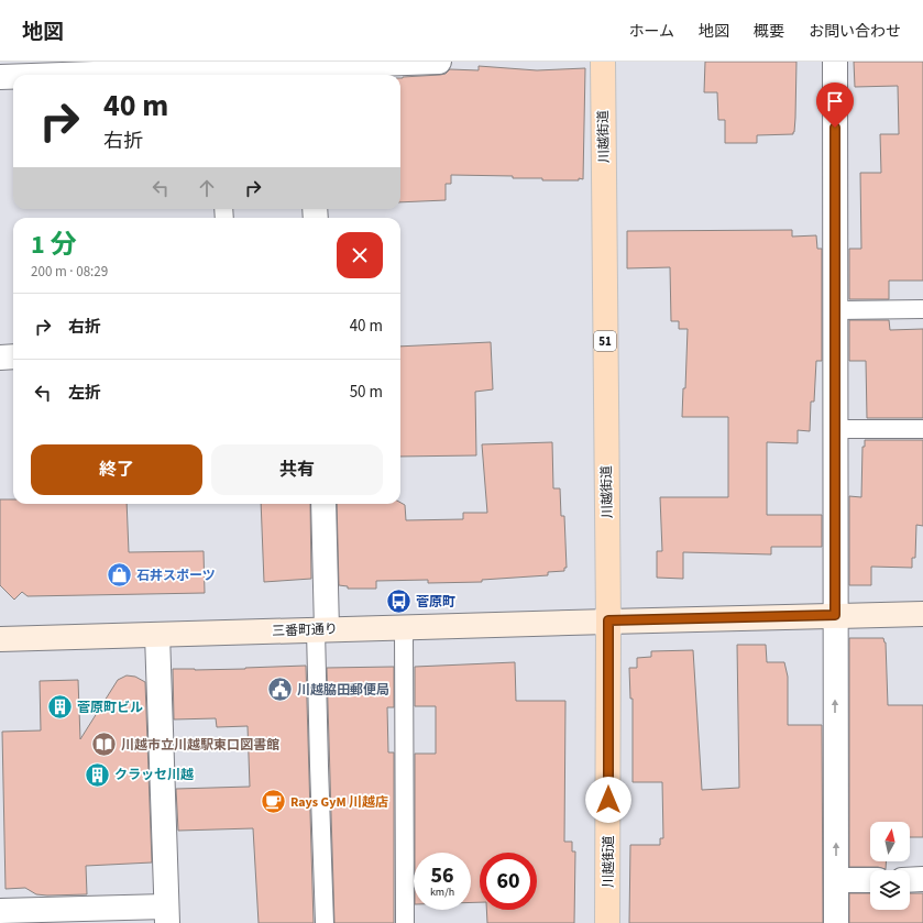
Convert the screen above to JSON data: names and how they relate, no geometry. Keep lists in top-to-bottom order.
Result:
{
  "streets": {
    "main road": ["川越街道", "51"],
    "street": ["三番町通り"]
  },
  "crossings": [
    ["川越街道", "三番町通り"]
  ],
  "places": {
    "shop": ["石井スポーツ"],
    "bus stop": ["菅原町"],
    "public building": ["川越脇田郵便局"],
    "building": ["菅原町ビル", "クラッセ川越"],
    "library": ["川越市立川越駅東口図書館"],
    "cafe": ["Rays GyM 川越店"]
  },
  "north": "top",
  "page": {
    "header": "地図",
    "nav": [
      "ホーム",
      "地図",
      "概要",
      "お問い合わせ"
    ],
    "turn": ["40 m", "右折"],
    "heading": ["1 分", "200 m · 08:29"],
    "list": [
      {
        "name": "右折",
        "value": "40 m"
      },
      {
        "name": "左折",
        "value": "50 m"
      }
    ],
    "buttons": ["終了", "共有"],
    "speed": "56 km/h",
    "limit": "60"
  }
}
